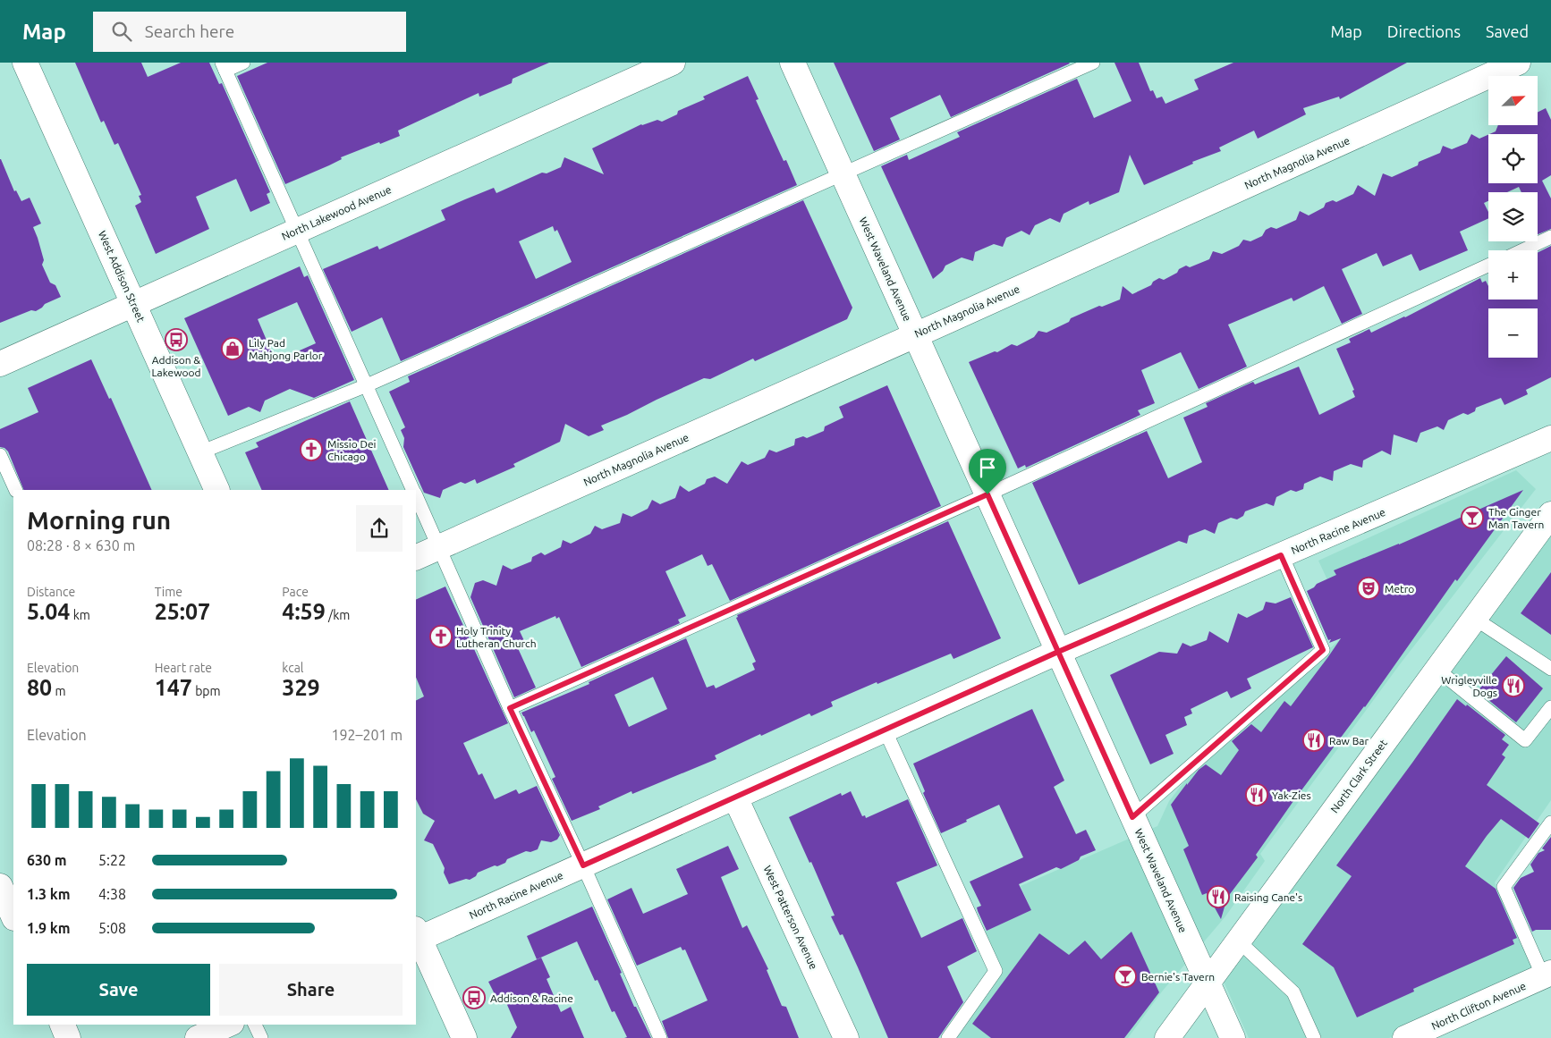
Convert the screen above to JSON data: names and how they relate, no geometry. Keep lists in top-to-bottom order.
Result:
{
  "streets": {
    "street": [
      "North Magnolia Avenue",
      "North Lakewood Avenue",
      "West Waveland Avenue",
      "West Addison Street",
      "North Racine Avenue",
      "North Clark Street",
      "West Patterson Avenue",
      "North Clifton Avenue"
    ]
  },
  "crossings": [
    ["North Magnolia Avenue", "West Waveland Avenue"],
    ["North Lakewood Avenue", "West Addison Street"],
    ["West Waveland Avenue", "North Racine Avenue"],
    ["West Waveland Avenue", "North Clark Street"],
    ["North Racine Avenue", "West Patterson Avenue"]
  ],
  "places": {
    "bus stop": ["Addison & Lakewood", "Addison & Racine"],
    "shop": ["Lily Pad Mahjong Parlor"],
    "church": ["Missio Dei Chicago", "Holy Trinity Lutheran Church"],
    "bar": ["The Ginger Man Tavern", "Bernie's Tavern"],
    "theatre": ["Metro"],
    "restaurant": [
      "Wrigleyville Dogs",
      "Raw Bar",
      "Yak-Zies",
      "Raising Cane's"
    ]
  },
  "north": "top right",
  "page": {
    "header": "Map",
    "search": "Search here",
    "nav": ["Map", "Directions", "Saved"],
    "map_buttons": ["+", "−"],
    "heading": ["Morning run", "08:28 · 8 × 630 m"],
    "stats": [
      ["Distance", "5.04 km"],
      ["Time", "25:07"],
      ["Pace", "4:59 /km"],
      ["Elevation", "80 m"],
      ["Heart rate", "147 bpm"],
      ["kcal", "329"]
    ],
    "chart": ["Elevation", "192–201 m"],
    "list": [
      {
        "name": "630 m",
        "note": "5:22"
      },
      {
        "name": "1.3 km",
        "note": "4:38"
      },
      {
        "name": "1.9 km",
        "note": "5:08"
      }
    ],
    "buttons": ["Save", "Share"]
  }
}
